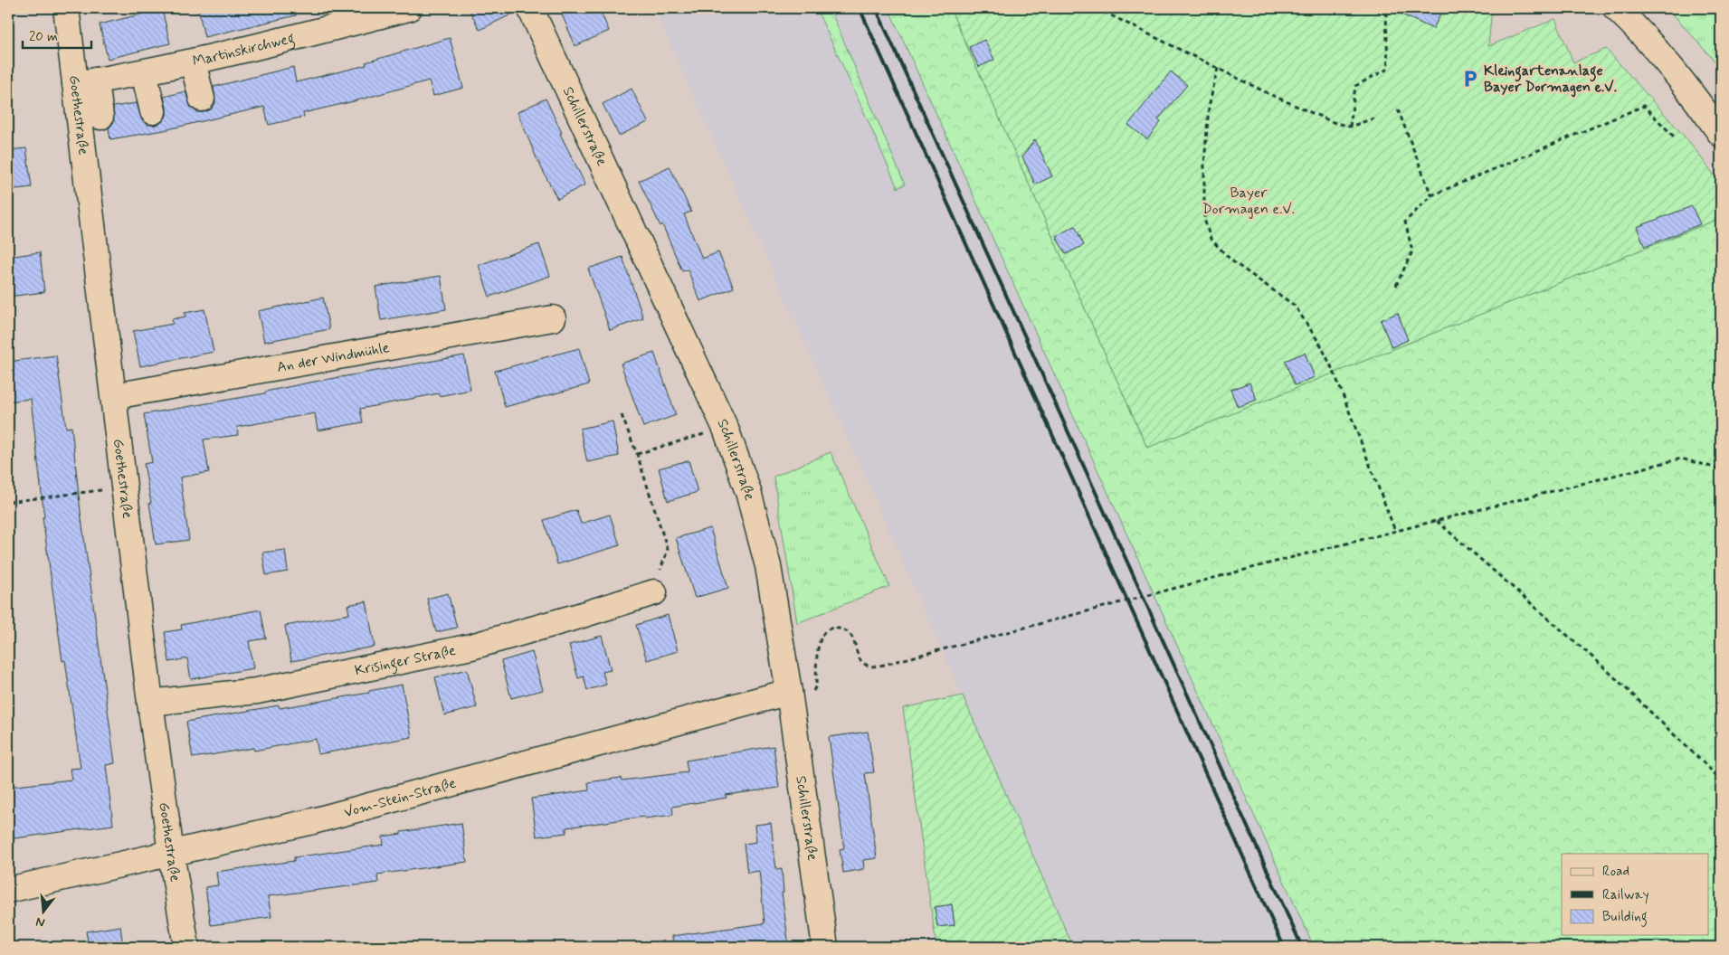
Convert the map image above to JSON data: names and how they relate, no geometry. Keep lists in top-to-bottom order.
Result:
{
  "streets": {
    "street": [
      "Martinskirchweg",
      "Goethestraße",
      "Schillerstraße",
      "An der Windmühle",
      "Krisinger Straße",
      "Vom-Stein-Straße"
    ]
  },
  "crossings": [
    ["Martinskirchweg", "Goethestraße"],
    ["Goethestraße", "An der Windmühle"],
    ["Goethestraße", "Krisinger Straße"],
    ["Goethestraße", "Vom-Stein-Straße"],
    ["Schillerstraße", "Vom-Stein-Straße"]
  ],
  "parks": ["Bayer Dormagen e.V."],
  "places": {
    "parking": ["Kleingartenanlage Bayer Dormagen e.V."]
  },
  "legend": ["Road", "Railway", "Building"],
  "scale_bar": "20 m",
  "north": "bottom"
}
